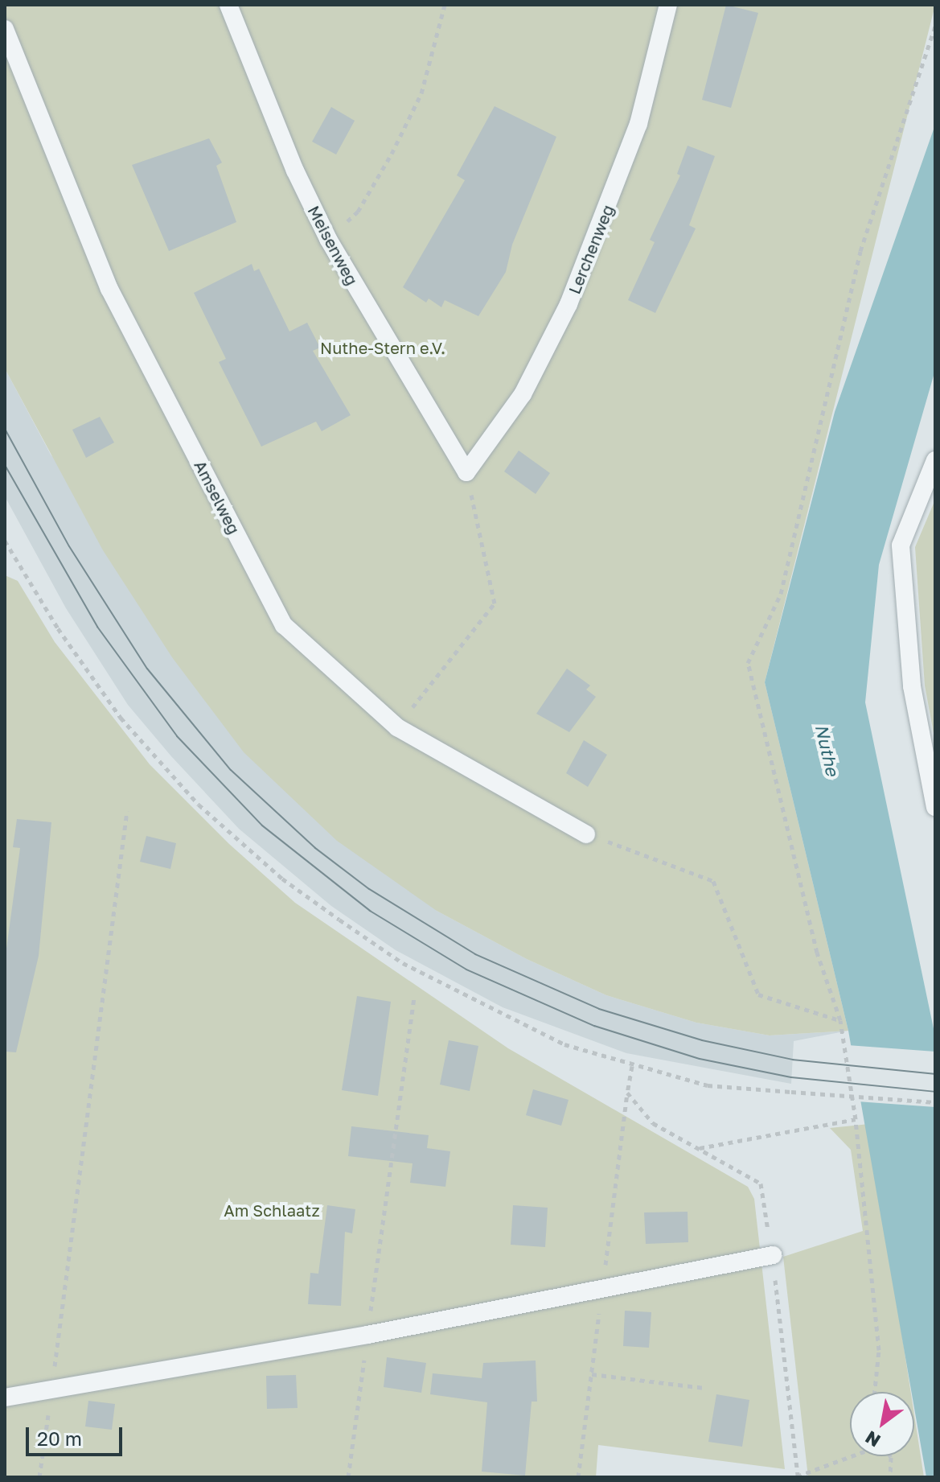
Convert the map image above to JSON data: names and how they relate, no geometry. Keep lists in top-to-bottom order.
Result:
{
  "streets": {
    "lane": ["Meisenweg", "Lerchenweg", "Amselweg"]
  },
  "crossings": [
    ["Meisenweg", "Lerchenweg"]
  ],
  "water": ["Nuthe"],
  "parks": ["Nuthe-Stern e.V.", "Am Schlaatz"],
  "scale_bar": "20 m",
  "north": "bottom left"
}
